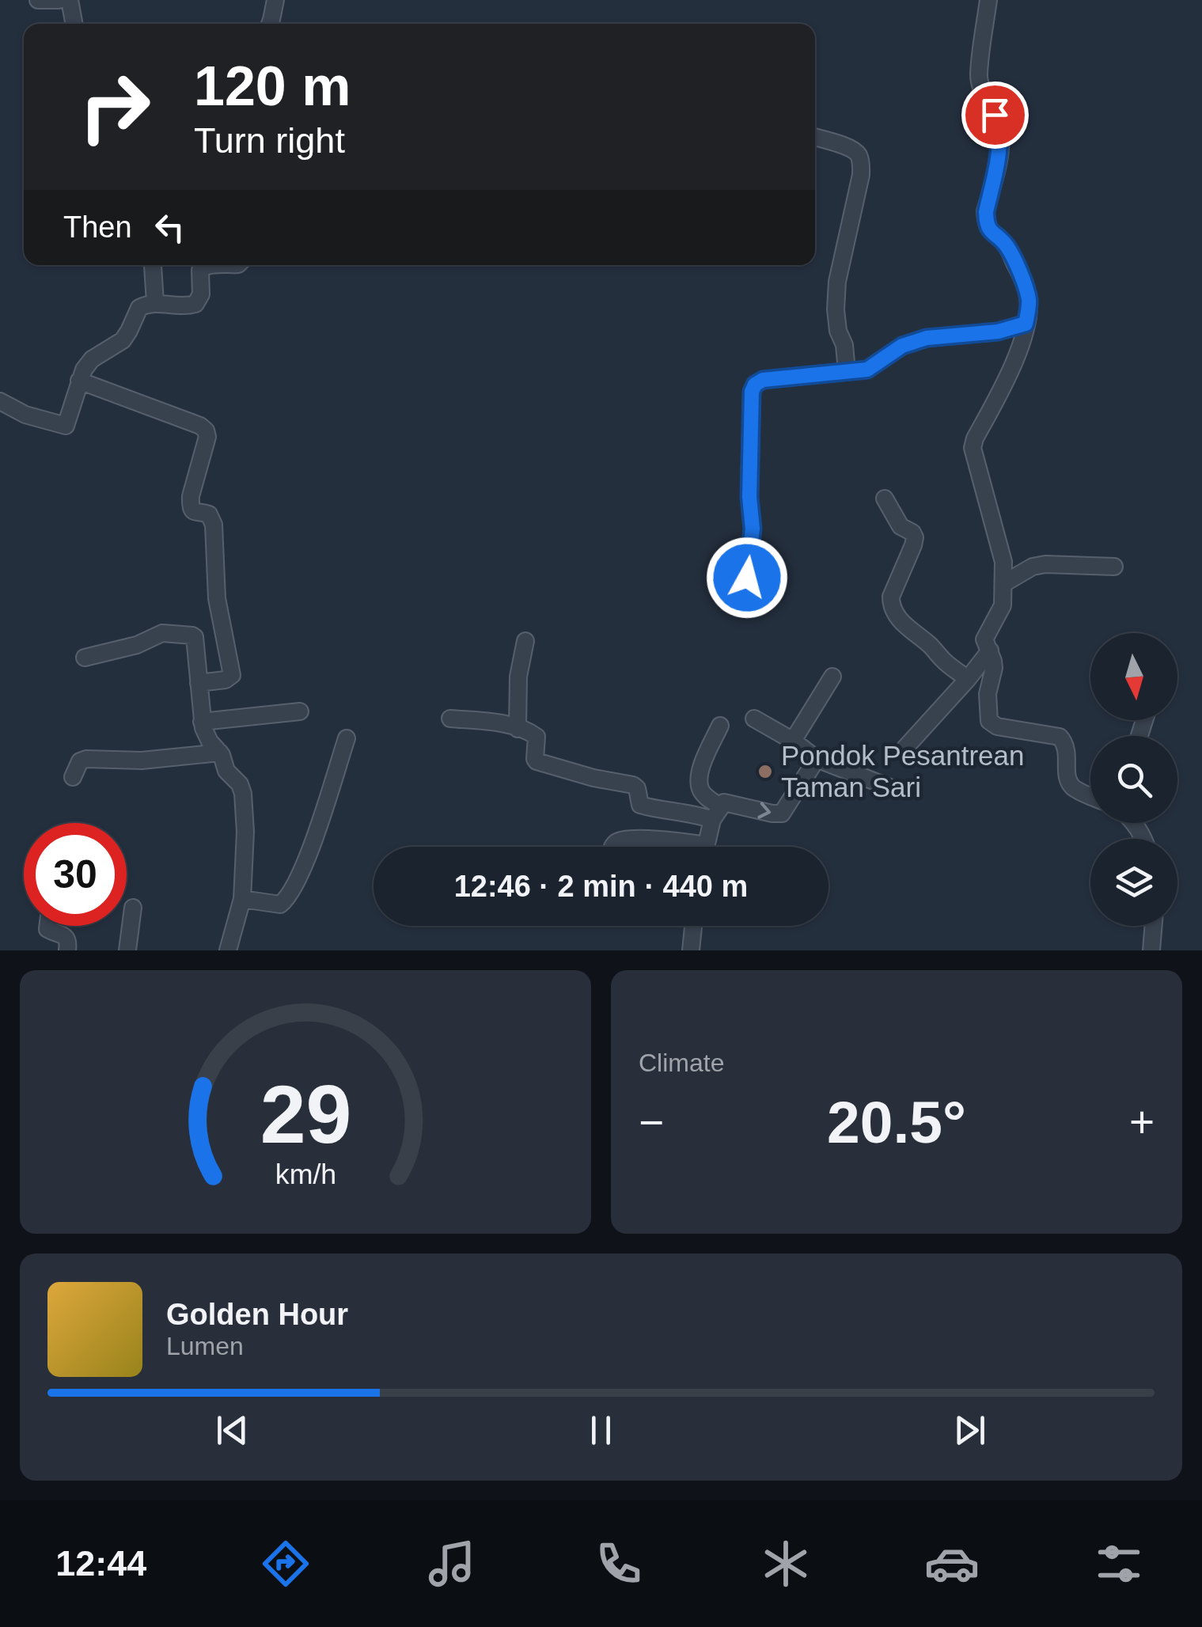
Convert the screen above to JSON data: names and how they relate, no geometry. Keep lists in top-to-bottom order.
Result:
{
  "places": ["Pondok Pesantrean Taman Sari"],
  "north": "bottom",
  "page": {
    "turn": ["120 m", "Turn right"],
    "then": "Then",
    "limit": "30",
    "trip": "12:46 · 2 min · 440 m",
    "tile": "Climate",
    "heat": ["−", "20.5°", "+"],
    "song": ["Golden Hour", "Lumen"],
    "tabs": "12:44",
    "gauge": ["29", "km/h"]
  }
}
